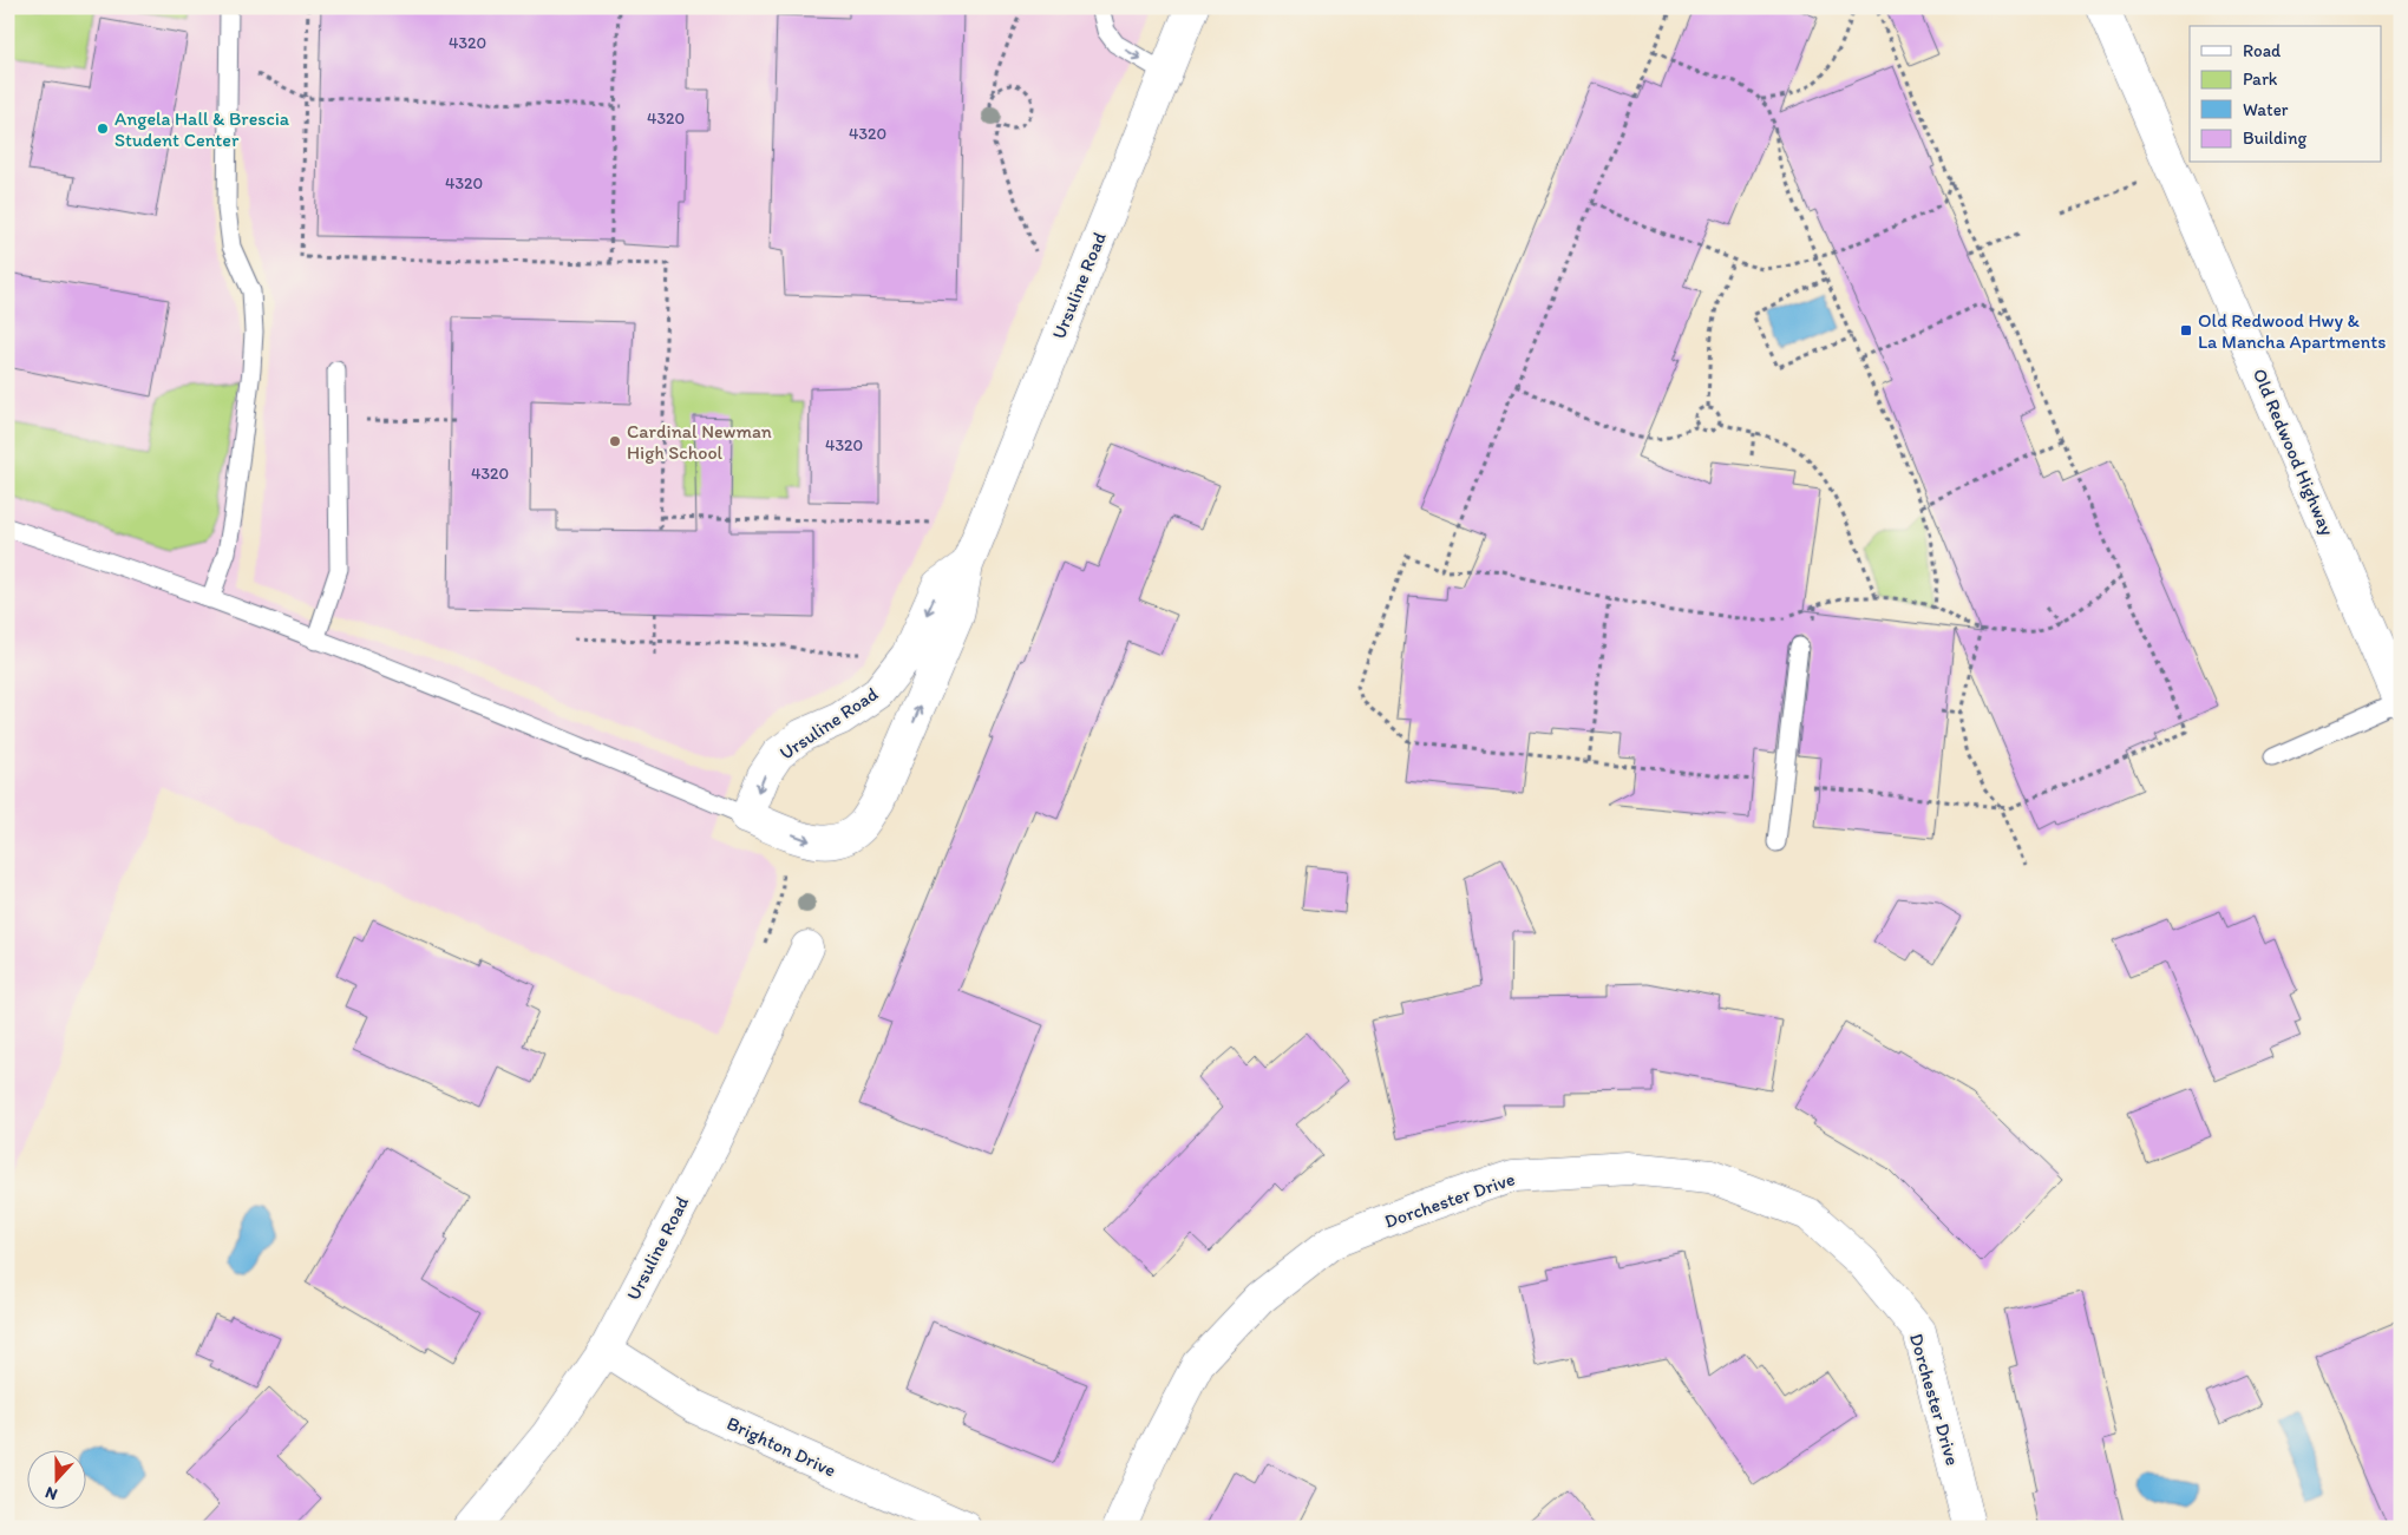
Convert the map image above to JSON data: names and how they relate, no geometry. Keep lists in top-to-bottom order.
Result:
{
  "streets": {
    "street": [
      "Ursuline Road",
      "Old Redwood Highway",
      "Dorchester Drive",
      "Brighton Drive"
    ]
  },
  "crossings": [
    ["Ursuline Road", "Brighton Drive"]
  ],
  "places": {
    "other": ["Angela Hall & Brescia Student Center", "Cardinal Newman High School"],
    "transit": ["Old Redwood Hwy & La Mancha Apartments"]
  },
  "house_numbers": [
    "4320",
    "4320",
    "4320",
    "4320",
    "4320",
    "4320"
  ],
  "legend": [
    "Road",
    "Park",
    "Water",
    "Building"
  ],
  "north": "bottom"
}
